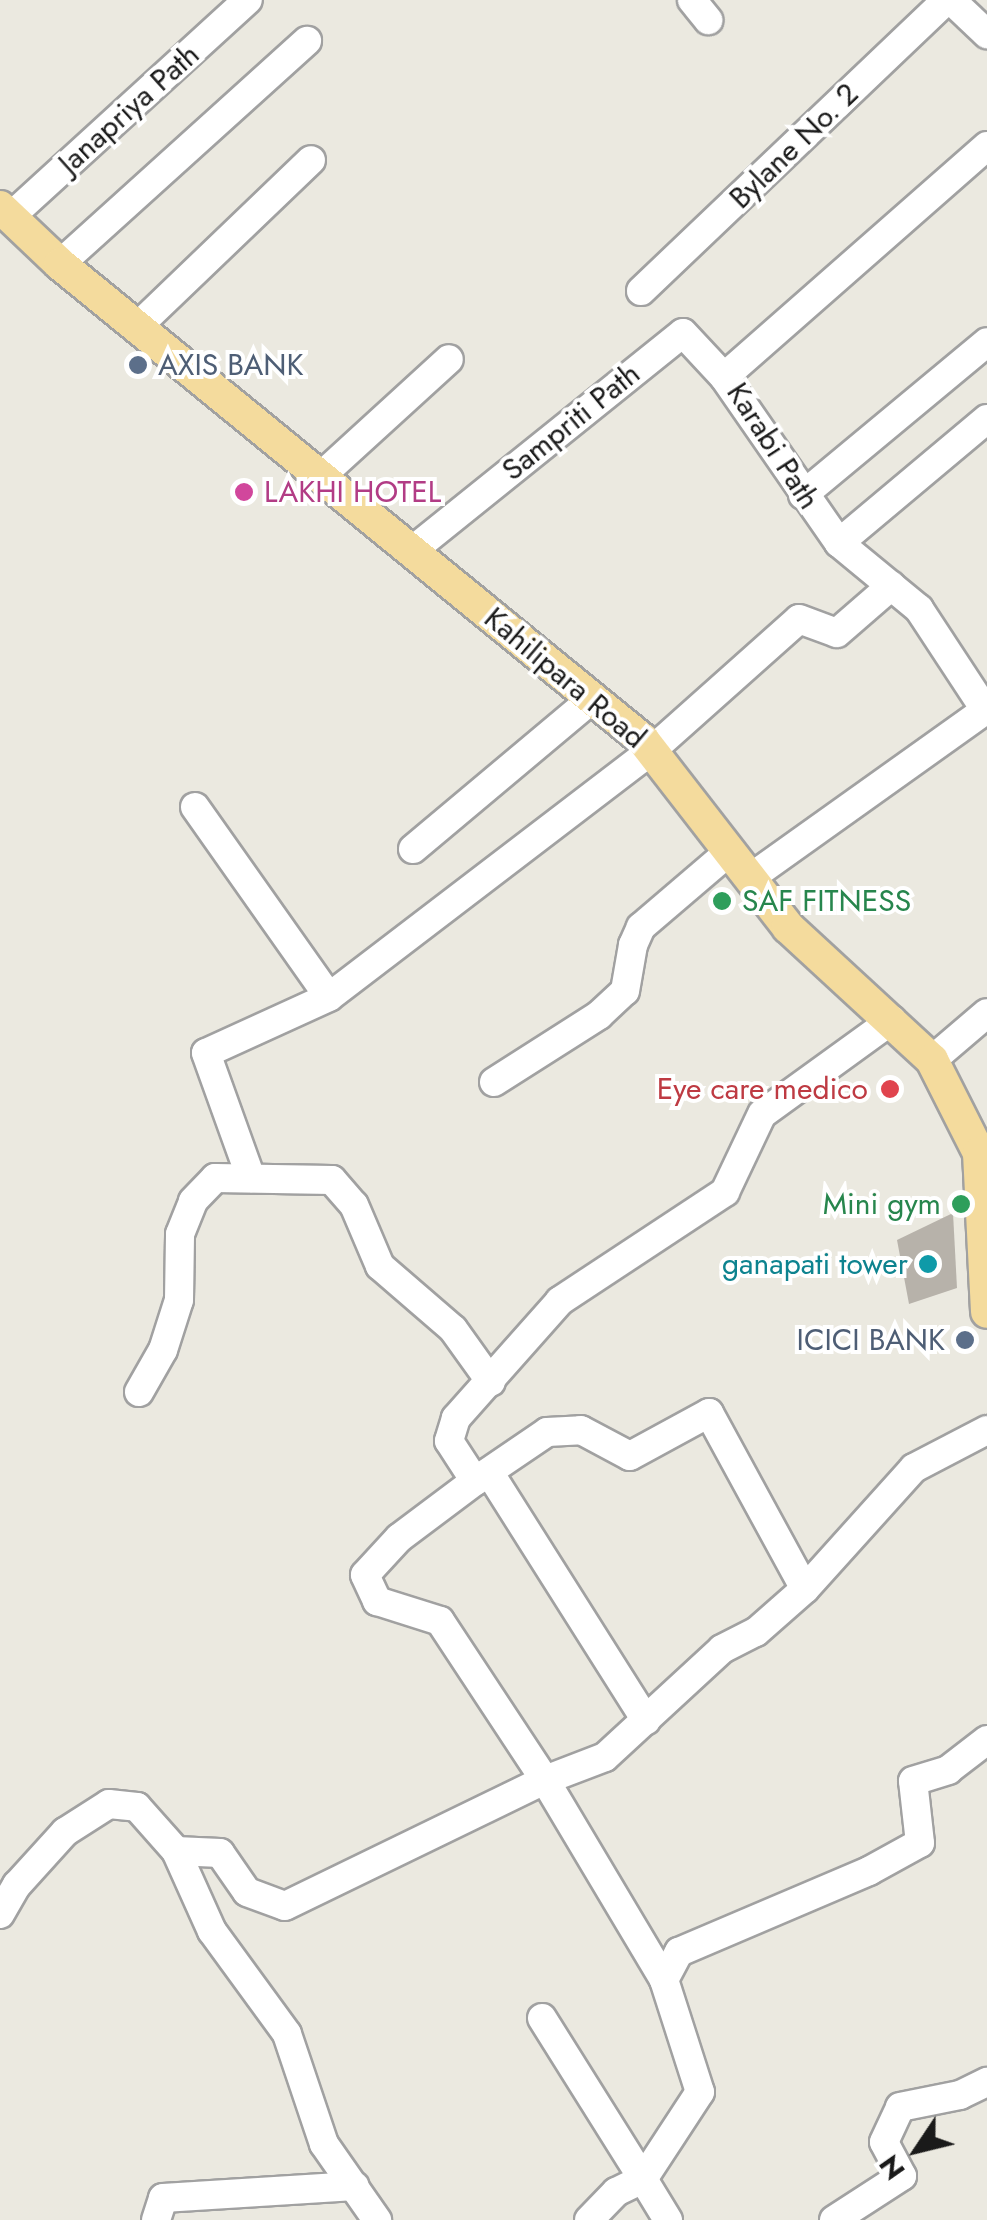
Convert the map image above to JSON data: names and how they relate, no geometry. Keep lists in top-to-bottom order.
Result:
{
  "streets": {
    "main road": ["Kahilipara Road"],
    "street": [
      "Janapriya Path",
      "Bylane No. 2",
      "Sampriti Path",
      "Karabi Path"
    ]
  },
  "crossings": [
    ["Janapriya Path", "Kahilipara Road"],
    ["Sampriti Path", "Karabi Path"],
    ["Sampriti Path", "Kahilipara Road"]
  ],
  "places": [
    "AXIS BANK",
    "LAKHI HOTEL",
    "SAF FITNESS",
    "Eye care medico",
    "Mini gym",
    "ganapati tower",
    "ICICI BANK"
  ],
  "north": "bottom left"
}
